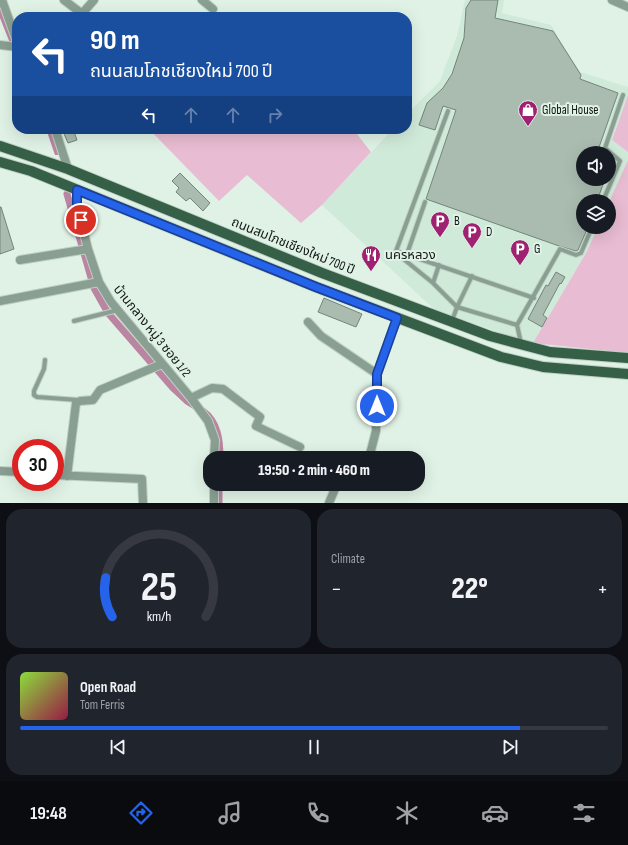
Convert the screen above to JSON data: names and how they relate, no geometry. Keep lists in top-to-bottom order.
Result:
{
  "streets": {
    "main road": ["ถนนสมโภชเชียงใหม่ 700 ปี"],
    "street": ["บ้านกลาง หมู่ 3 ซอย 1/2"]
  },
  "places": {
    "shop": ["Global House"],
    "parking": ["B", "D", "G"],
    "restaurant": ["นครหลวง"]
  },
  "page": {
    "turn": ["90 m", "ถนนสมโภชเชียงใหม่ 700 ปี"],
    "limit": "30",
    "trip": "19:50 · 2 min · 460 m",
    "tile": "Climate",
    "heat": ["−", "22°", "+"],
    "song": ["Open Road", "Tom Ferris"],
    "tabs": "19:48",
    "gauge": ["25", "km/h"]
  }
}
